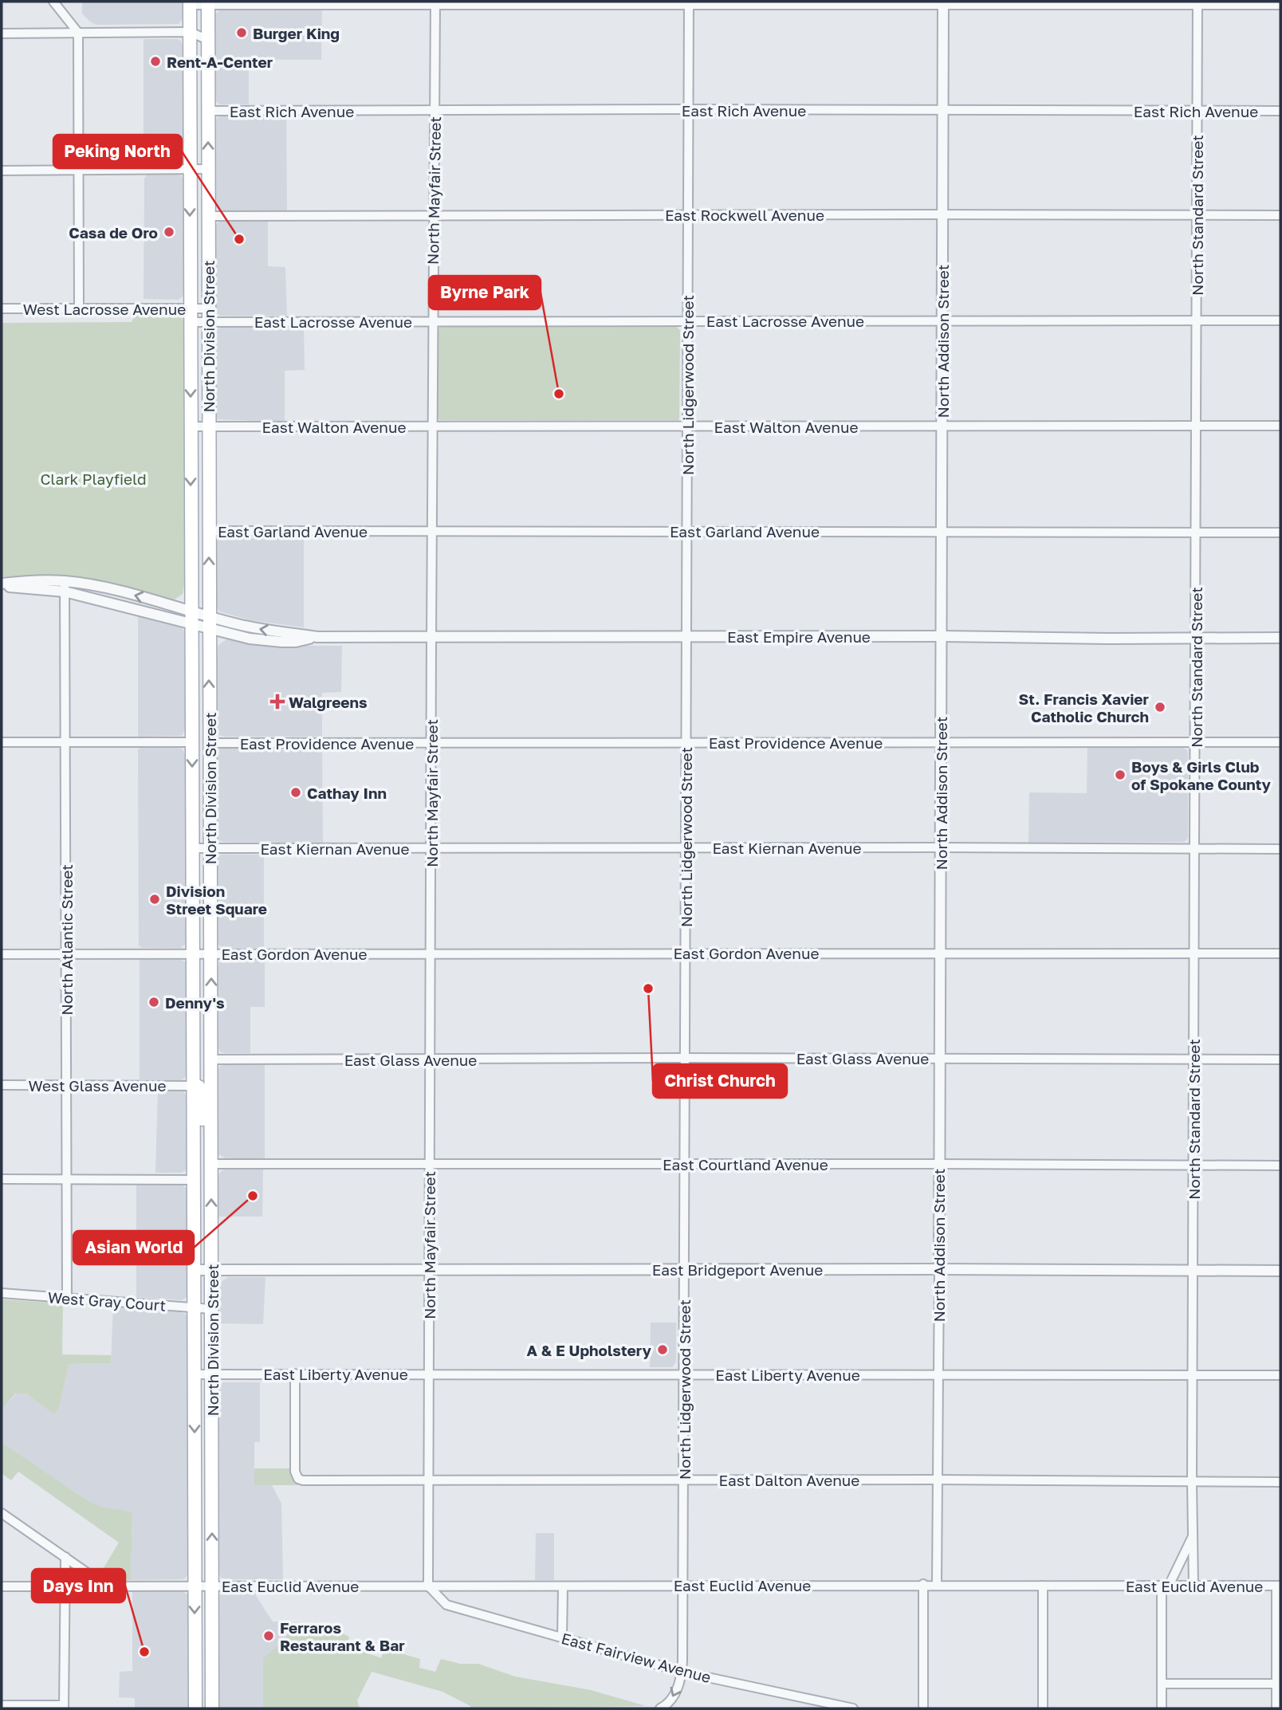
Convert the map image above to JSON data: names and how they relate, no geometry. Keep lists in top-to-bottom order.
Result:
{
  "streets": {
    "main road": ["North Division Street"],
    "street": [
      "East Rich Avenue",
      "North Mayfair Street",
      "East Rockwell Avenue",
      "North Standard Street",
      "West Lacrosse Avenue",
      "East Lacrosse Avenue",
      "North Addison Street",
      "North Lidgerwood Street",
      "East Walton Avenue",
      "East Garland Avenue",
      "East Empire Avenue",
      "East Providence Avenue",
      "East Kiernan Avenue",
      "North Atlantic Street",
      "East Gordon Avenue",
      "East Glass Avenue",
      "West Glass Avenue",
      "East Courtland Avenue",
      "East Bridgeport Avenue",
      "West Gray Court",
      "East Liberty Avenue",
      "East Dalton Avenue",
      "East Euclid Avenue",
      "East Fairview Avenue"
    ]
  },
  "crossings": [
    ["East Rich Avenue", "North Mayfair Street"],
    ["East Rich Avenue", "North Standard Street"],
    ["East Rich Avenue", "North Division Street"],
    ["East Rich Avenue", "North Addison Street"],
    ["East Rich Avenue", "North Lidgerwood Street"],
    ["North Mayfair Street", "East Rockwell Avenue"],
    ["North Mayfair Street", "East Lacrosse Avenue"],
    ["North Mayfair Street", "East Walton Avenue"],
    ["North Mayfair Street", "East Garland Avenue"],
    ["North Mayfair Street", "East Empire Avenue"],
    ["North Mayfair Street", "East Providence Avenue"],
    ["North Mayfair Street", "East Kiernan Avenue"],
    ["North Mayfair Street", "East Gordon Avenue"],
    ["North Mayfair Street", "East Glass Avenue"],
    ["North Mayfair Street", "East Courtland Avenue"],
    ["North Mayfair Street", "East Bridgeport Avenue"],
    ["North Mayfair Street", "East Liberty Avenue"],
    ["North Mayfair Street", "East Dalton Avenue"],
    ["North Mayfair Street", "East Euclid Avenue"],
    ["North Mayfair Street", "East Fairview Avenue"],
    ["East Rockwell Avenue", "North Standard Street"],
    ["East Rockwell Avenue", "North Division Street"],
    ["East Rockwell Avenue", "North Addison Street"],
    ["East Rockwell Avenue", "North Lidgerwood Street"],
    ["North Standard Street", "East Lacrosse Avenue"],
    ["North Standard Street", "East Walton Avenue"],
    ["North Standard Street", "East Garland Avenue"],
    ["North Standard Street", "East Empire Avenue"],
    ["North Standard Street", "East Providence Avenue"],
    ["North Standard Street", "East Kiernan Avenue"],
    ["North Standard Street", "East Gordon Avenue"],
    ["North Standard Street", "East Glass Avenue"],
    ["North Standard Street", "East Courtland Avenue"],
    ["North Standard Street", "East Bridgeport Avenue"],
    ["North Standard Street", "East Liberty Avenue"],
    ["North Standard Street", "East Dalton Avenue"],
    ["North Standard Street", "East Euclid Avenue"],
    ["West Lacrosse Avenue", "North Division Street"],
    ["East Lacrosse Avenue", "North Division Street"],
    ["East Lacrosse Avenue", "North Addison Street"],
    ["East Lacrosse Avenue", "North Lidgerwood Street"],
    ["North Division Street", "East Walton Avenue"],
    ["North Division Street", "East Garland Avenue"],
    ["North Division Street", "East Empire Avenue"],
    ["North Division Street", "East Providence Avenue"],
    ["North Division Street", "East Kiernan Avenue"],
    ["North Division Street", "East Gordon Avenue"],
    ["North Division Street", "East Glass Avenue"],
    ["North Division Street", "West Glass Avenue"],
    ["North Division Street", "East Courtland Avenue"],
    ["North Division Street", "East Bridgeport Avenue"],
    ["North Division Street", "West Gray Court"],
    ["North Division Street", "East Liberty Avenue"],
    ["North Division Street", "East Euclid Avenue"],
    ["North Addison Street", "East Walton Avenue"],
    ["North Addison Street", "East Garland Avenue"],
    ["North Addison Street", "East Empire Avenue"],
    ["North Addison Street", "East Providence Avenue"],
    ["North Addison Street", "East Kiernan Avenue"],
    ["North Addison Street", "East Gordon Avenue"],
    ["North Addison Street", "East Glass Avenue"],
    ["North Addison Street", "East Courtland Avenue"],
    ["North Addison Street", "East Bridgeport Avenue"],
    ["North Addison Street", "East Liberty Avenue"],
    ["North Addison Street", "East Dalton Avenue"],
    ["North Addison Street", "East Euclid Avenue"],
    ["North Lidgerwood Street", "East Walton Avenue"],
    ["North Lidgerwood Street", "East Garland Avenue"],
    ["North Lidgerwood Street", "East Empire Avenue"],
    ["North Lidgerwood Street", "East Providence Avenue"],
    ["North Lidgerwood Street", "East Kiernan Avenue"],
    ["North Lidgerwood Street", "East Gordon Avenue"],
    ["North Lidgerwood Street", "East Glass Avenue"],
    ["North Lidgerwood Street", "East Courtland Avenue"],
    ["North Lidgerwood Street", "East Bridgeport Avenue"],
    ["North Lidgerwood Street", "East Liberty Avenue"],
    ["North Lidgerwood Street", "East Dalton Avenue"],
    ["North Lidgerwood Street", "East Euclid Avenue"],
    ["North Lidgerwood Street", "East Fairview Avenue"],
    ["East Empire Avenue", "North Atlantic Street"],
    ["North Atlantic Street", "East Gordon Avenue"],
    ["North Atlantic Street", "West Glass Avenue"],
    ["North Atlantic Street", "West Gray Court"],
    ["East Liberty Avenue", "East Dalton Avenue"],
    ["East Euclid Avenue", "East Fairview Avenue"]
  ],
  "parks": ["Clark Playfield"],
  "places": {
    "other": [
      "Burger King",
      "Rent-A-Center",
      "Casa de Oro",
      "Peking North",
      "Byrne Park",
      "St. Francis Xavier Catholic Church",
      "Boys & Girls Club of Spokane County",
      "Cathay Inn",
      "Division Street Square",
      "Christ Church",
      "Denny's",
      "Asian World",
      "A & E Upholstery",
      "Ferraros Restaurant & Bar",
      "Days Inn"
    ],
    "health": ["Walgreens"]
  }
}
